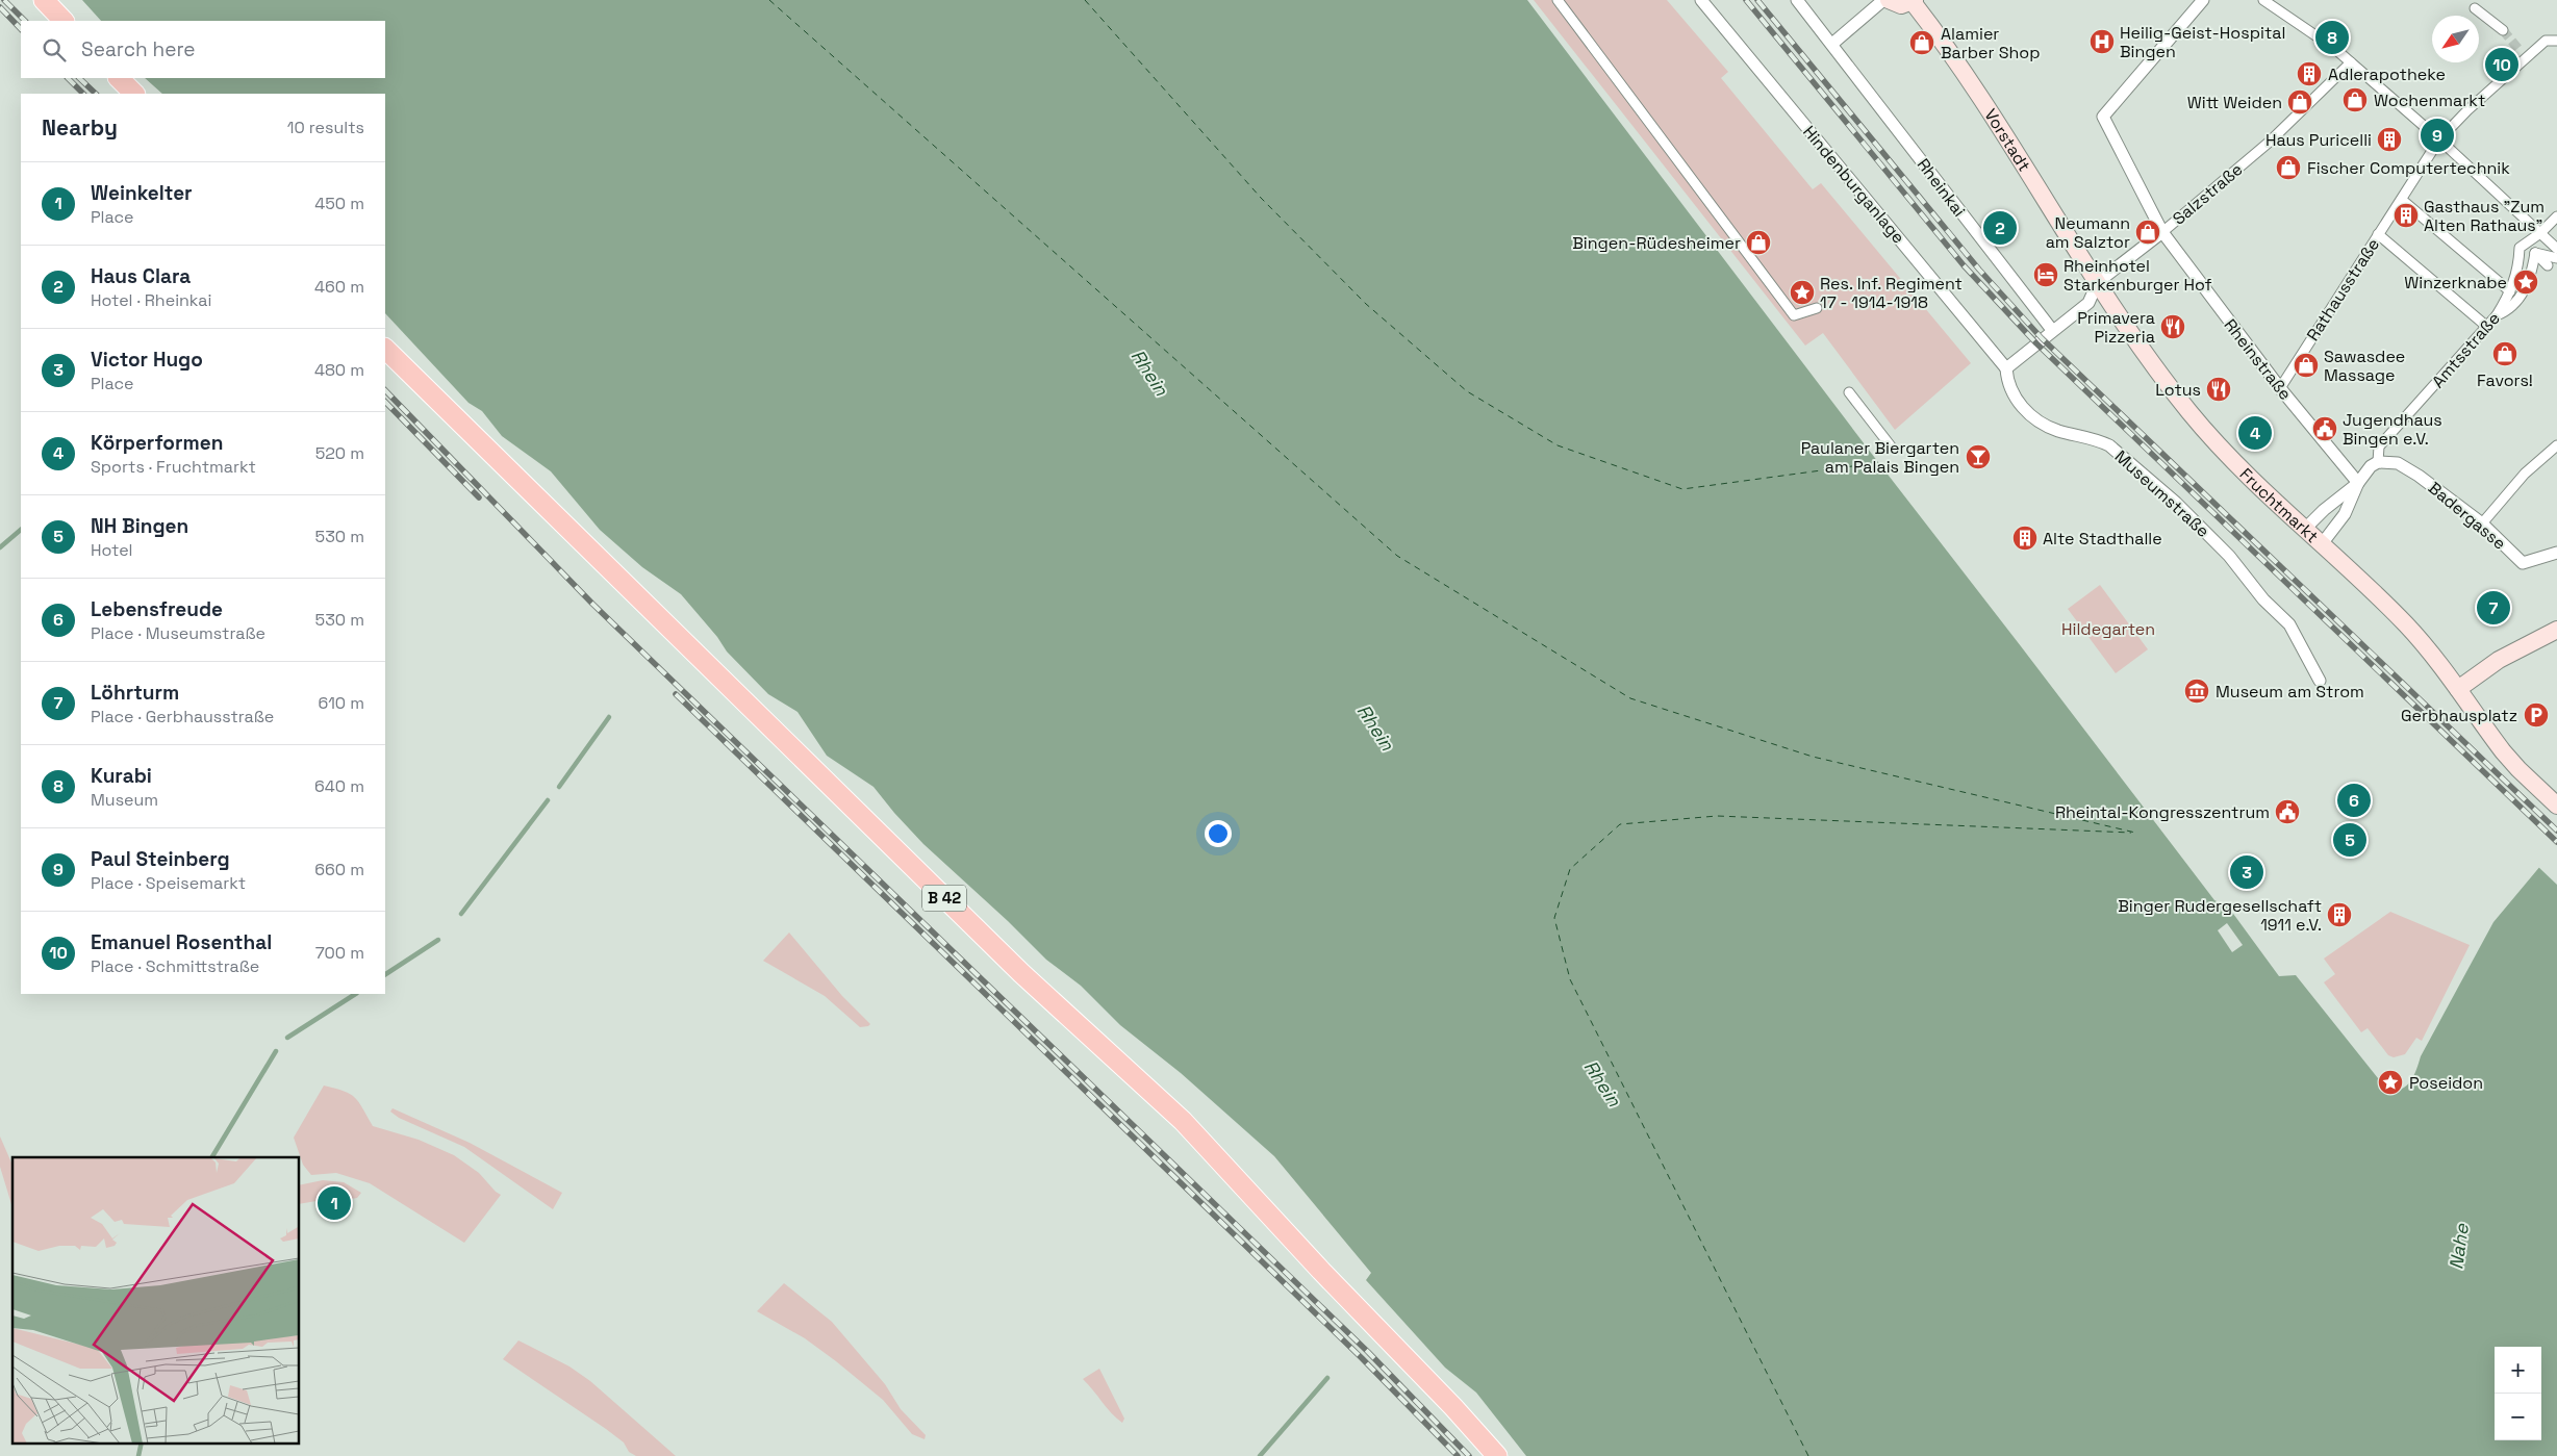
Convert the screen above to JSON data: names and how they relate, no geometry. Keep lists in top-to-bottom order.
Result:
{
  "streets": {
    "main road": ["Vorstadt", "Fruchtmarkt", "B 42"],
    "street": [
      "Hindenburganlage",
      "Rheinkai",
      "Salzstraße",
      "Rathausstraße",
      "Amtsstraße",
      "Rheinstraße",
      "Museumstraße",
      "Badergasse"
    ]
  },
  "crossings": [
    ["Vorstadt", "Salzstraße"],
    ["Vorstadt", "Fruchtmarkt"],
    ["Hindenburganlage", "Museumstraße"],
    ["Salzstraße", "Rheinstraße"],
    ["Salzstraße", "Fruchtmarkt"],
    ["Rathausstraße", "Rheinstraße"],
    ["Amtsstraße", "Rheinstraße"],
    ["Amtsstraße", "Fruchtmarkt"],
    ["Amtsstraße", "Badergasse"]
  ],
  "water": ["Rhein", "Nahe"],
  "parks": ["Hildegarten"],
  "places": {
    "hospital": ["Heilig-Geist-Hospital Bingen"],
    "shop": [
      "Alamier Barber Shop",
      "Wochenmarkt",
      "Witt Weiden",
      "Fischer Computertechnik",
      "Neumann am Salztor",
      "Bingen-Rüdesheimer",
      "Favors!",
      "Sawasdee Massage"
    ],
    "building": [
      "Adlerapotheke",
      "Haus Puricelli",
      "Gasthaus \"Zum Alten Rathaus\"",
      "Alte Stadthalle",
      "Binger Rudergesellschaft 1911 e.V."
    ],
    "hotel": ["Rheinhotel Starkenburger Hof"],
    "place": ["Winzerknabe", "Res. Inf. Regiment 17 - 1914-1918", "Poseidon"],
    "restaurant": ["Primavera Pizzeria", "Lotus"],
    "public building": ["Jugendhaus Bingen e.V.", "Rheintal-Kongresszentrum"],
    "bar": ["Paulaner Biergarten am Palais Bingen"],
    "museum": ["Museum am Strom"],
    "parking": ["Gerbhausplatz"]
  },
  "north": "bottom left",
  "page": {
    "pins": [
      "8",
      "10",
      "9",
      "2",
      "4",
      "7",
      "6",
      "5",
      "3",
      "1"
    ],
    "search": "Search here",
    "heading": ["Nearby", "10 results"],
    "list": [
      {
        "mark": "1",
        "name": "Weinkelter",
        "note": "Place",
        "value": "450 m"
      },
      {
        "mark": "2",
        "name": "Haus Clara",
        "note": "Hotel · Rheinkai",
        "value": "460 m"
      },
      {
        "mark": "3",
        "name": "Victor Hugo",
        "note": "Place",
        "value": "480 m"
      },
      {
        "mark": "4",
        "name": "Körperformen",
        "note": "Sports · Fruchtmarkt",
        "value": "520 m"
      },
      {
        "mark": "5",
        "name": "NH Bingen",
        "note": "Hotel",
        "value": "530 m"
      },
      {
        "mark": "6",
        "name": "Lebensfreude",
        "note": "Place · Museumstraße",
        "value": "530 m"
      },
      {
        "mark": "7",
        "name": "Löhrturm",
        "note": "Place · Gerbhausstraße",
        "value": "610 m"
      },
      {
        "mark": "8",
        "name": "Kurabi",
        "note": "Museum",
        "value": "640 m"
      },
      {
        "mark": "9",
        "name": "Paul Steinberg",
        "note": "Place · Speisemarkt",
        "value": "660 m"
      },
      {
        "mark": "10",
        "name": "Emanuel Rosenthal",
        "note": "Place · Schmittstraße",
        "value": "700 m"
      }
    ],
    "map_buttons": ["+", "−"]
  }
}
